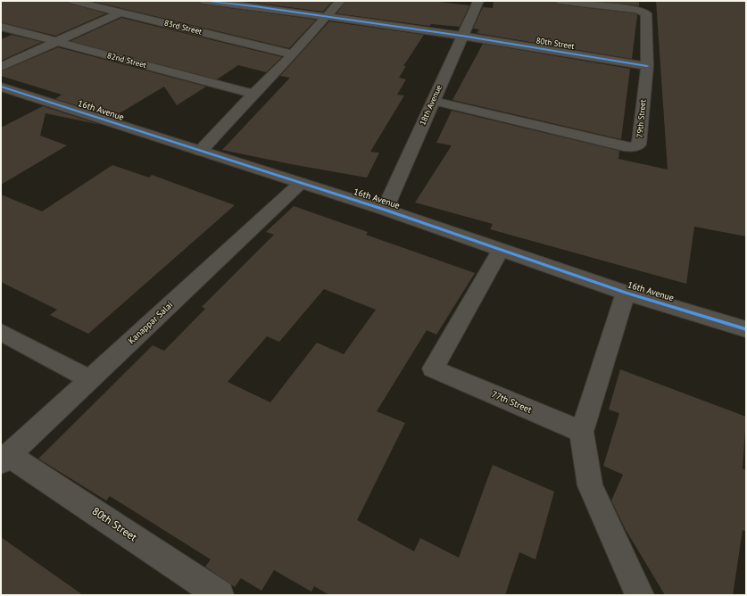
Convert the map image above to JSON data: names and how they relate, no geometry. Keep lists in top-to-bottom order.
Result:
{
  "streets": {
    "street": [
      "83rd Street",
      "80th Street",
      "82nd Street",
      "18th Avenue",
      "16th Avenue",
      "79th Street",
      "Kanappar Salai",
      "77th Street"
    ]
  },
  "crossings": [
    ["80th Street", "18th Avenue"],
    ["80th Street", "79th Street"],
    ["80th Street", "Kanappar Salai"],
    ["18th Avenue", "16th Avenue"],
    ["18th Avenue", "79th Street"],
    ["16th Avenue", "Kanappar Salai"],
    ["16th Avenue", "77th Street"]
  ]
}
